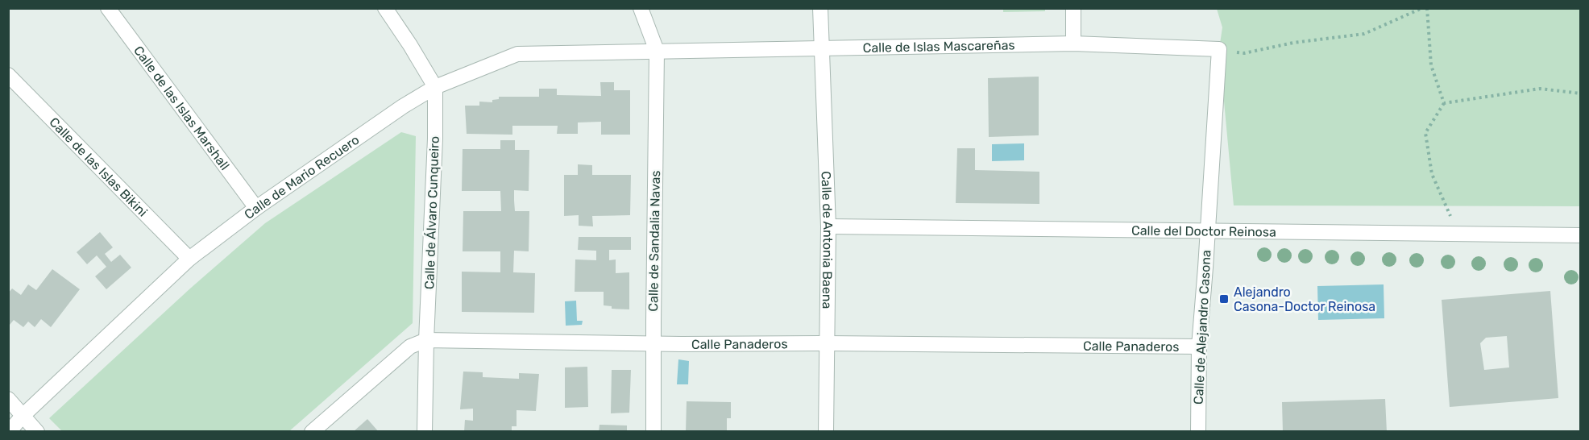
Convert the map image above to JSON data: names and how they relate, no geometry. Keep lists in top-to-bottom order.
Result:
{
  "streets": {
    "street": [
      "Calle de Islas Mascareñas",
      "Calle de las Islas Marshall",
      "Calle de las Islas Bikini",
      "Calle de Mario Recuero",
      "Calle de Álvaro Cunqueiro",
      "Calle del Doctor Reinosa",
      "Calle de Antonia Baena",
      "Calle de Sandalia Navas",
      "Calle de Alejandro Casona",
      "Calle Panaderos"
    ]
  },
  "crossings": [
    ["Calle de Islas Mascareñas", "Calle de Mario Recuero"],
    ["Calle de Islas Mascareñas", "Calle de Antonia Baena"],
    ["Calle de Islas Mascareñas", "Calle de Sandalia Navas"],
    ["Calle de Islas Mascareñas", "Calle de Alejandro Casona"],
    ["Calle de las Islas Marshall", "Calle de Mario Recuero"],
    ["Calle de las Islas Bikini", "Calle de Mario Recuero"],
    ["Calle de Mario Recuero", "Calle de Álvaro Cunqueiro"],
    ["Calle de Mario Recuero", "Calle de Sandalia Navas"],
    ["Calle de Álvaro Cunqueiro", "Calle Panaderos"],
    ["Calle del Doctor Reinosa", "Calle de Antonia Baena"],
    ["Calle del Doctor Reinosa", "Calle de Alejandro Casona"],
    ["Calle de Antonia Baena", "Calle Panaderos"],
    ["Calle de Sandalia Navas", "Calle Panaderos"],
    ["Calle de Alejandro Casona", "Calle Panaderos"]
  ],
  "places": {
    "transit": ["Alejandro Casona-Doctor Reinosa"]
  }
}
